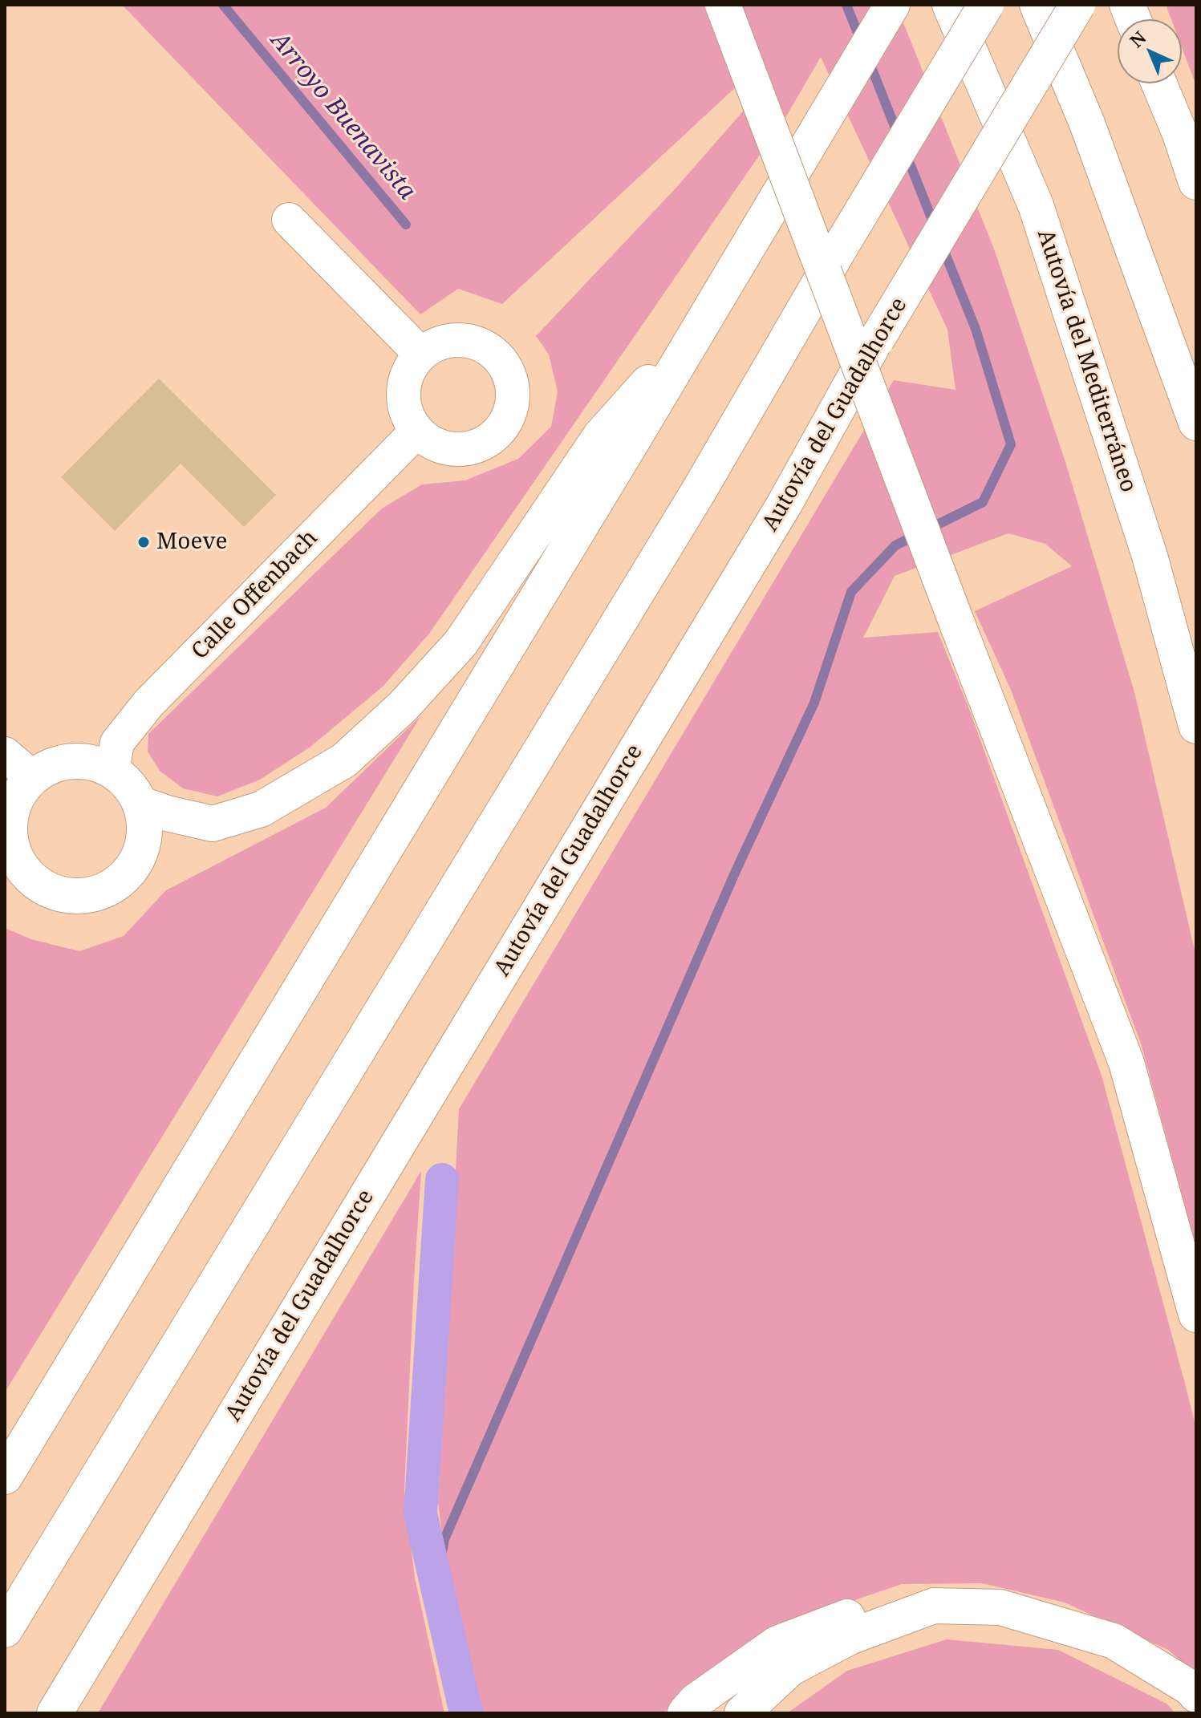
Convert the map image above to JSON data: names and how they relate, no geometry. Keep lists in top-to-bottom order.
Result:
{
  "streets": {
    "main road": ["Autovía del Mediterráneo", "Autovía del Guadalhorce"],
    "street": ["Calle Offenbach"]
  },
  "water": ["Arroyo Buenavista"],
  "places": ["Moeve"],
  "north": "top left"
}
